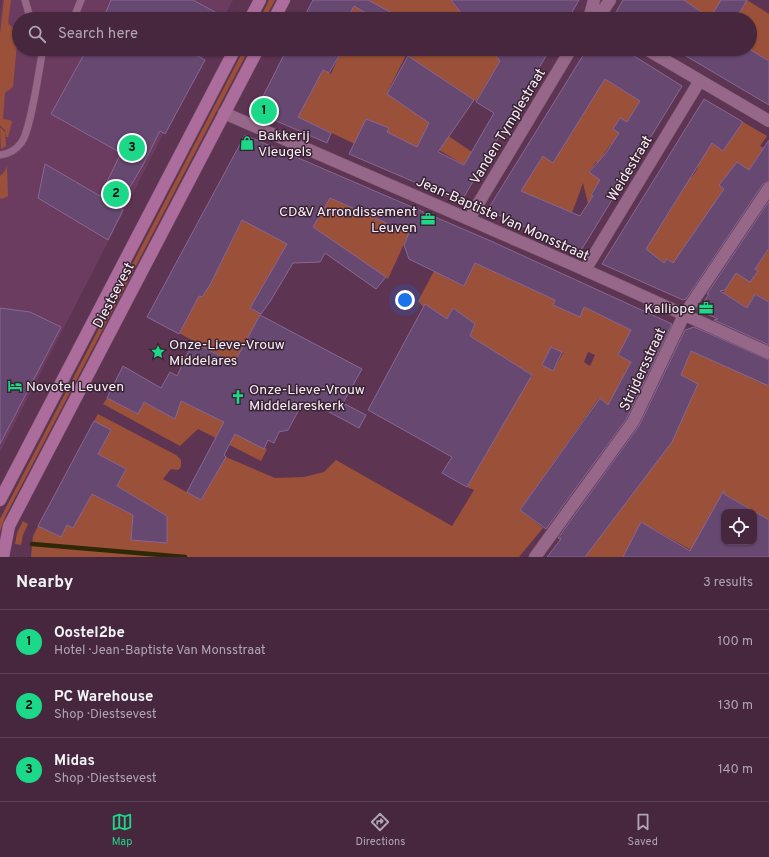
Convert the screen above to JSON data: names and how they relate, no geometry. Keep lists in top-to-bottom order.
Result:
{
  "streets": {
    "main road": ["Diestsevest"],
    "street": [
      "Vanden Tymplestraat",
      "Weidestraat",
      "Jean-Baptiste Van Monsstraat",
      "Strijdersstraat"
    ]
  },
  "crossings": [
    ["Vanden Tymplestraat", "Jean-Baptiste Van Monsstraat"],
    ["Weidestraat", "Jean-Baptiste Van Monsstraat"],
    ["Jean-Baptiste Van Monsstraat", "Diestsevest"],
    ["Jean-Baptiste Van Monsstraat", "Strijdersstraat"]
  ],
  "places": {
    "shop": ["Bakkerij Vleugels"],
    "office": ["CD&V Arrondissement Leuven", "Kalliope"],
    "place": ["Onze-Lieve-Vrouw Middelares"],
    "hotel": ["Novotel Leuven"],
    "church": ["Onze-Lieve-Vrouw Middelareskerk"]
  },
  "page": {
    "search": "Search here",
    "pins": ["1", "3", "2"],
    "heading": ["Nearby", "3 results"],
    "list": [
      {
        "mark": "1",
        "name": "Oostel2be",
        "note": "Hotel · Jean-Baptiste Van Monsstraat",
        "value": "100 m"
      },
      {
        "mark": "2",
        "name": "PC Warehouse",
        "note": "Shop · Diestsevest",
        "value": "130 m"
      },
      {
        "mark": "3",
        "name": "Midas",
        "note": "Shop · Diestsevest",
        "value": "140 m"
      }
    ],
    "nav": ["Map", "Directions", "Saved"]
  }
}
